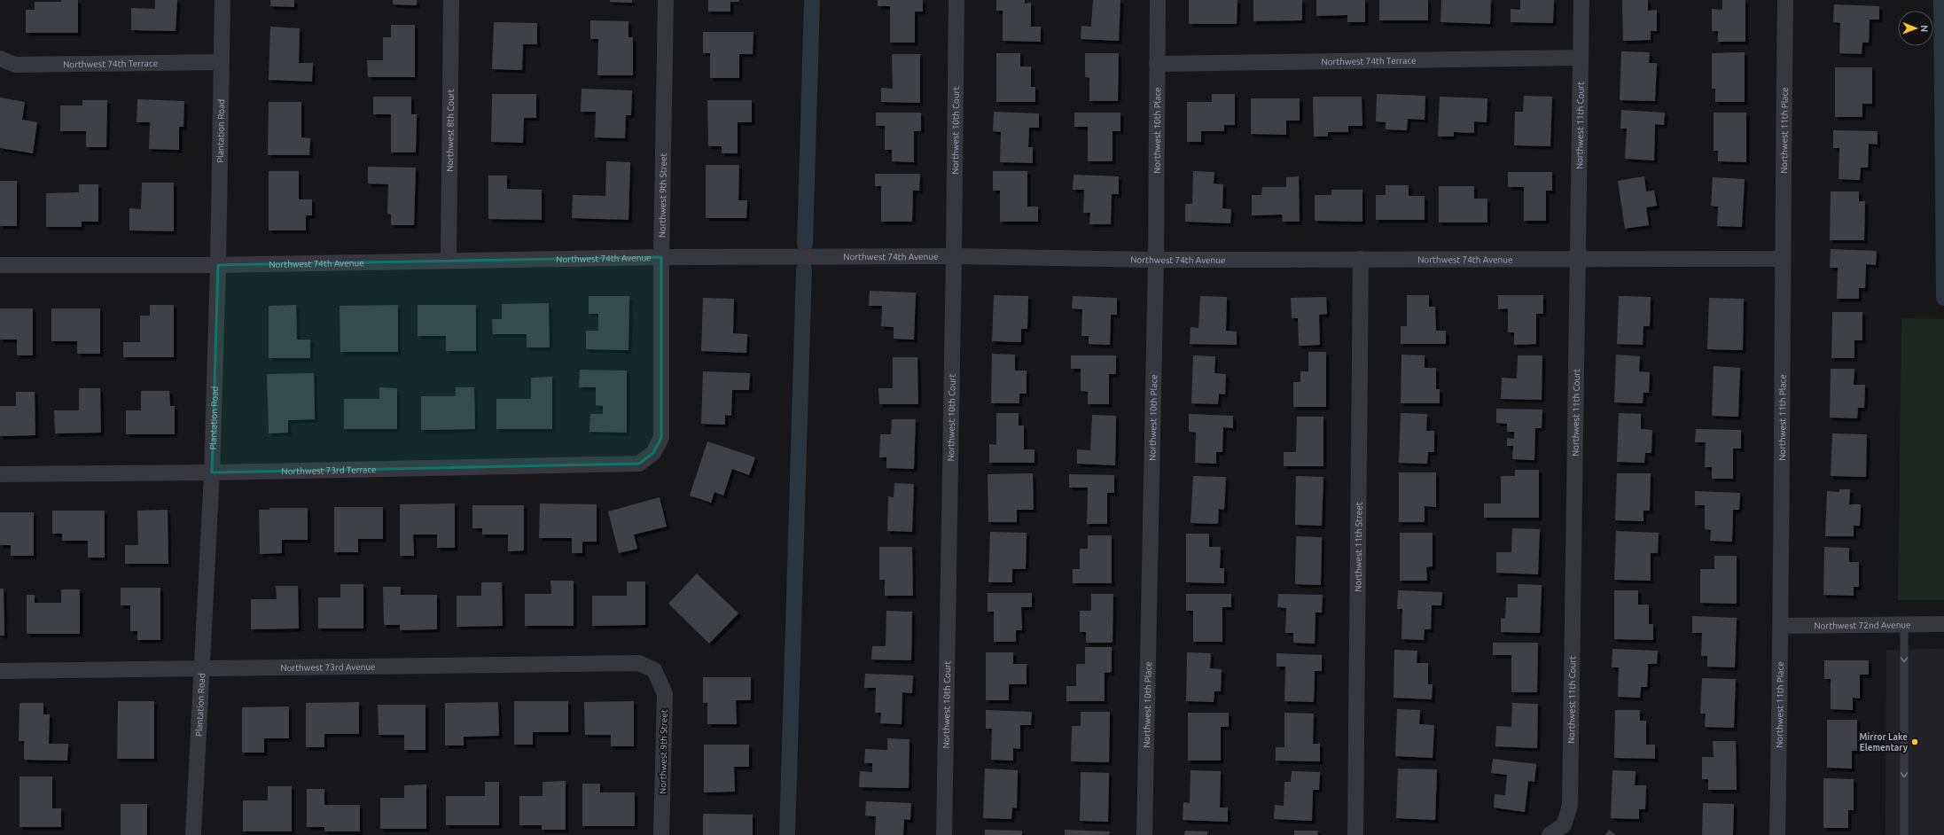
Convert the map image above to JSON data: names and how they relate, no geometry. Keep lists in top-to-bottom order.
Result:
{
  "streets": {
    "street": [
      "Northwest 74th Terrace",
      "Northwest 11th Court",
      "Plantation Road",
      "Northwest 8th Court",
      "Northwest 10th Court",
      "Northwest 10th Place",
      "Northwest 11th Place",
      "Northwest 9th Street",
      "Northwest 74th Avenue",
      "Northwest 73rd Terrace",
      "Northwest 11th Street",
      "Northwest 72nd Avenue",
      "Northwest 73rd Avenue"
    ]
  },
  "crossings": [
    ["Northwest 74th Terrace", "Northwest 11th Court"],
    ["Northwest 74th Terrace", "Plantation Road"],
    ["Northwest 74th Terrace", "Northwest 10th Place"],
    ["Northwest 11th Court", "Northwest 74th Avenue"],
    ["Plantation Road", "Northwest 74th Avenue"],
    ["Plantation Road", "Northwest 73rd Terrace"],
    ["Plantation Road", "Northwest 73rd Avenue"],
    ["Northwest 8th Court", "Northwest 74th Avenue"],
    ["Northwest 10th Court", "Northwest 74th Avenue"],
    ["Northwest 10th Place", "Northwest 74th Avenue"],
    ["Northwest 11th Place", "Northwest 74th Avenue"],
    ["Northwest 11th Place", "Northwest 72nd Avenue"],
    ["Northwest 9th Street", "Northwest 74th Avenue"],
    ["Northwest 9th Street", "Northwest 73rd Terrace"],
    ["Northwest 9th Street", "Northwest 73rd Avenue"],
    ["Northwest 74th Avenue", "Northwest 11th Street"]
  ],
  "places": ["Mirror Lake Elementary"],
  "north": "right"
}
